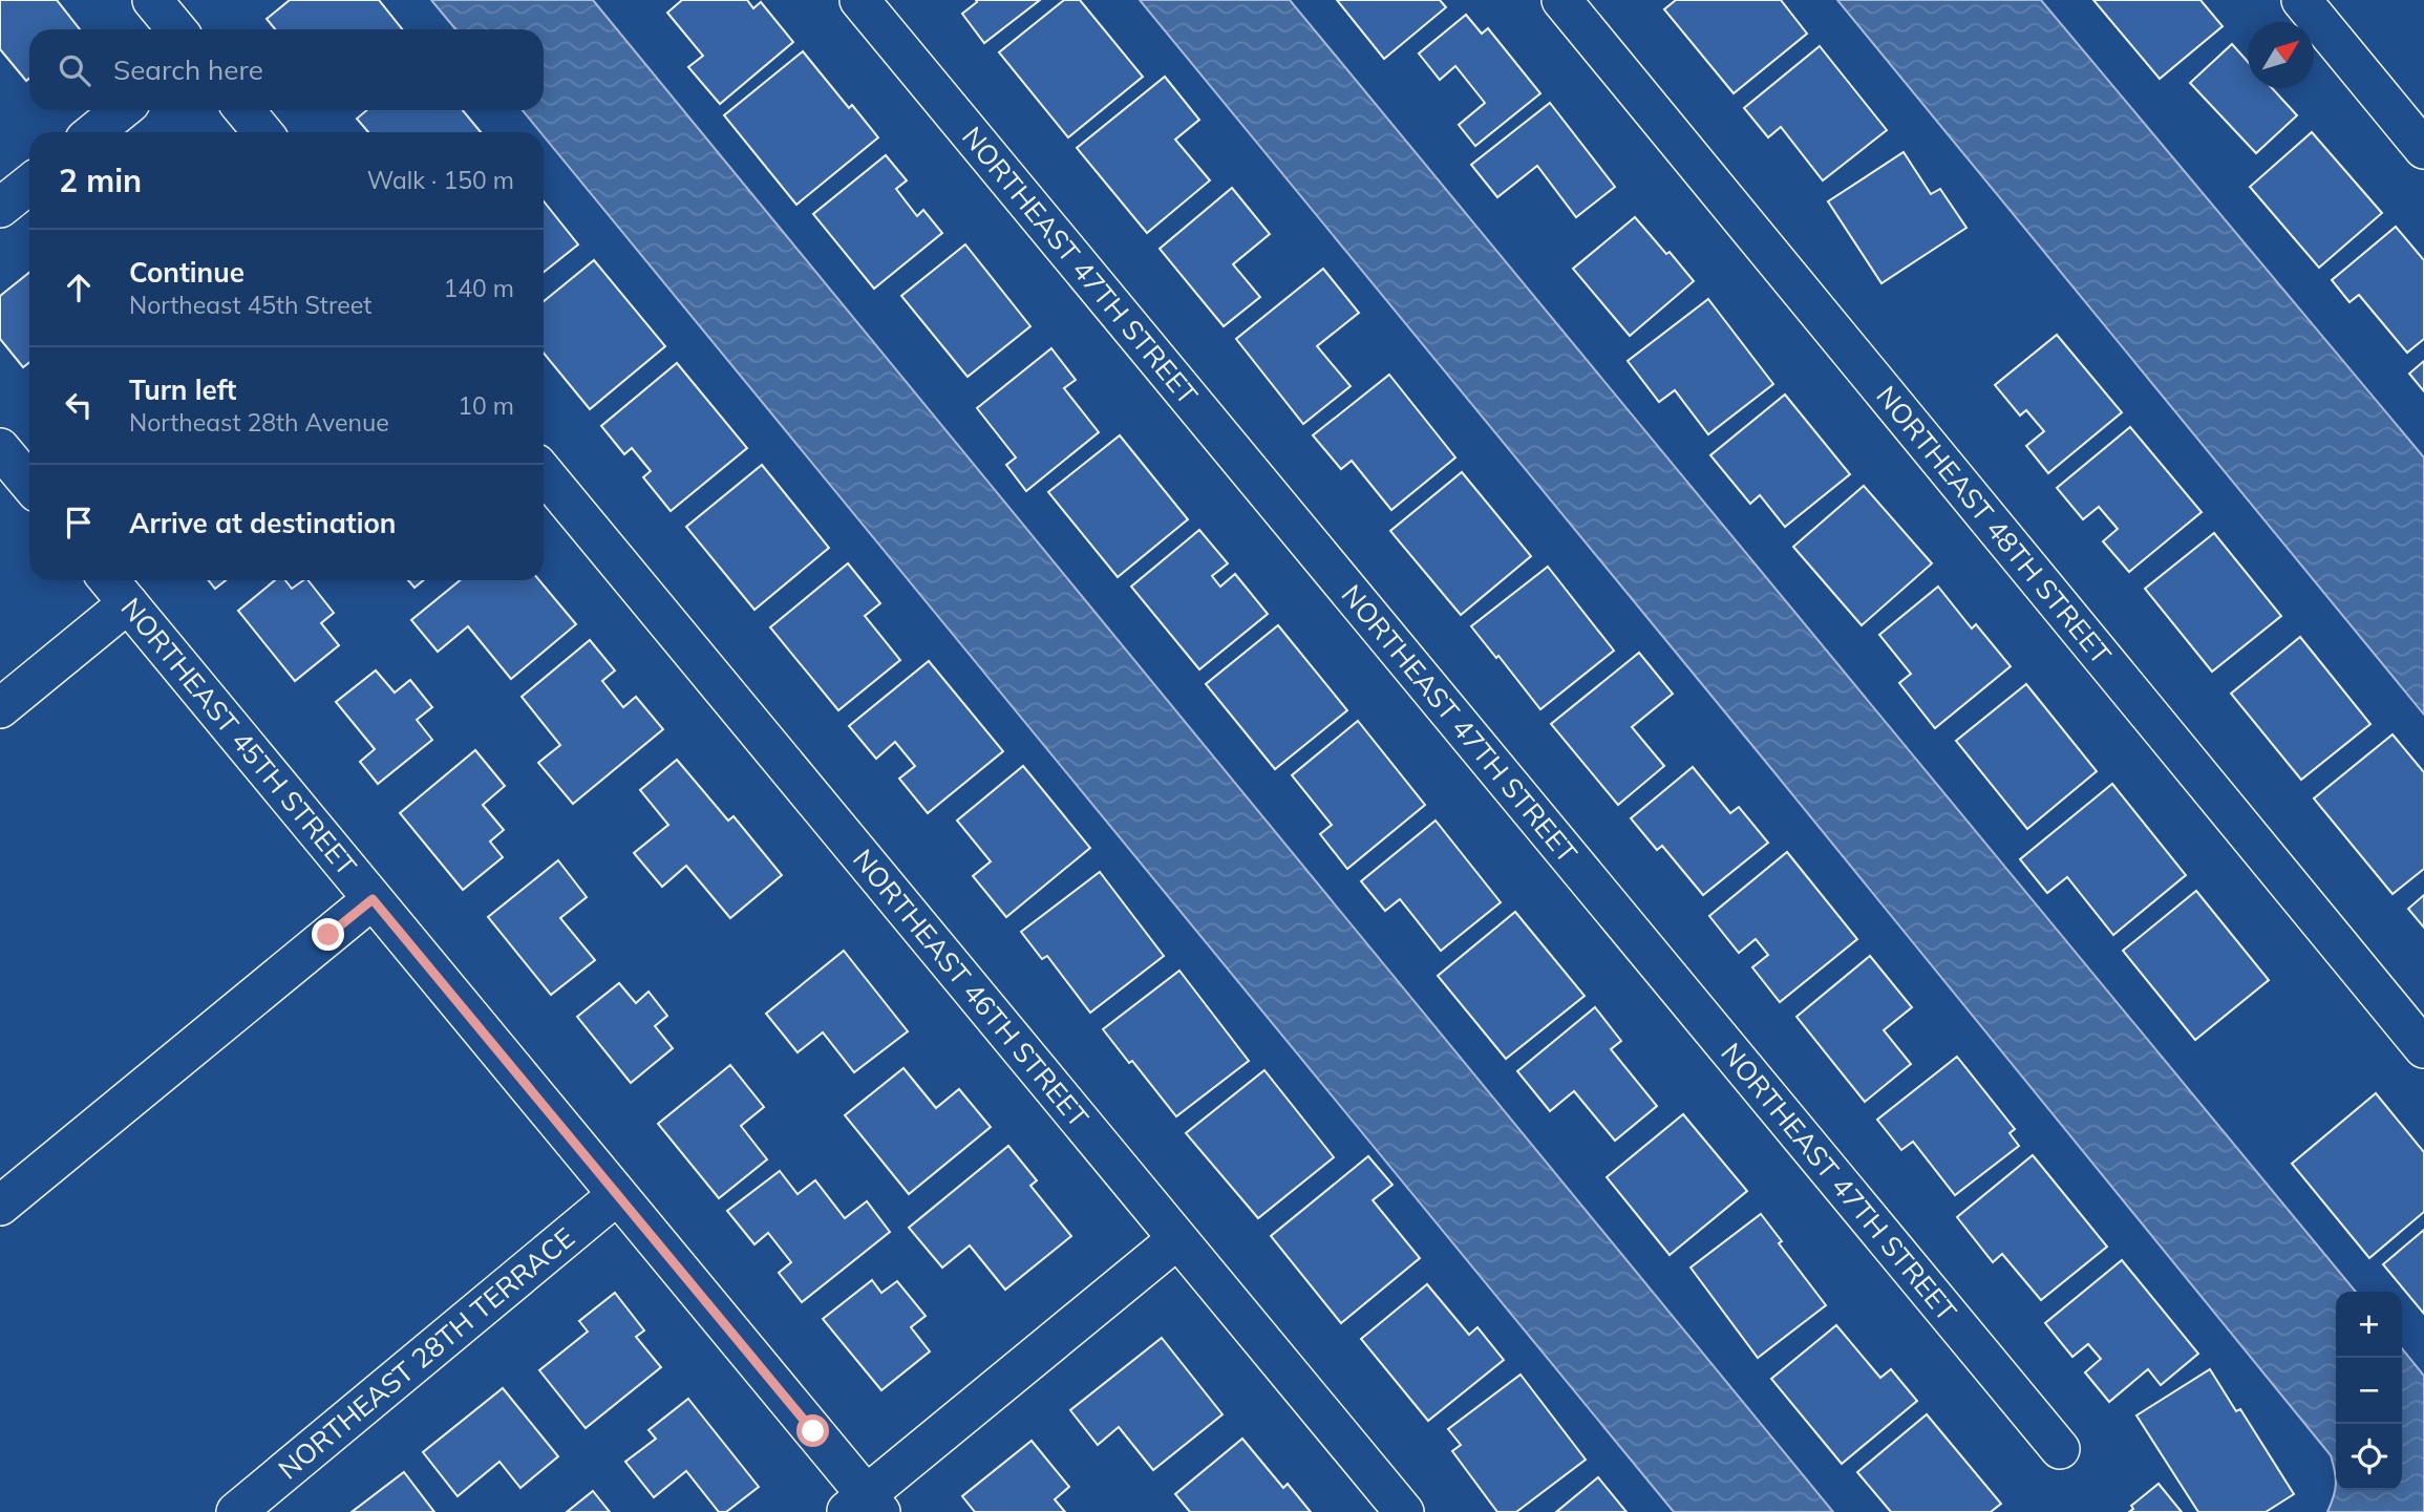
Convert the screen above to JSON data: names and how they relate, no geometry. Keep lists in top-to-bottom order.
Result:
{
  "streets": {
    "street": [
      "NORTHEAST 47TH STREET",
      "NORTHEAST 48TH STREET",
      "NORTHEAST 45TH STREET",
      "NORTHEAST 46TH STREET",
      "NORTHEAST 28TH TERRACE"
    ]
  },
  "crossings": [
    ["NORTHEAST 45TH STREET", "NORTHEAST 28TH TERRACE"]
  ],
  "north": "top right",
  "page": {
    "search": "Search here",
    "heading": ["2 min", "Walk · 150 m"],
    "list": [
      ["Continue", "Northeast 45th Street", "140 m"],
      ["Turn left", "Northeast 28th Avenue", "10 m"],
      "Arrive at destination"
    ],
    "map_buttons": ["+", "−"]
  }
}
